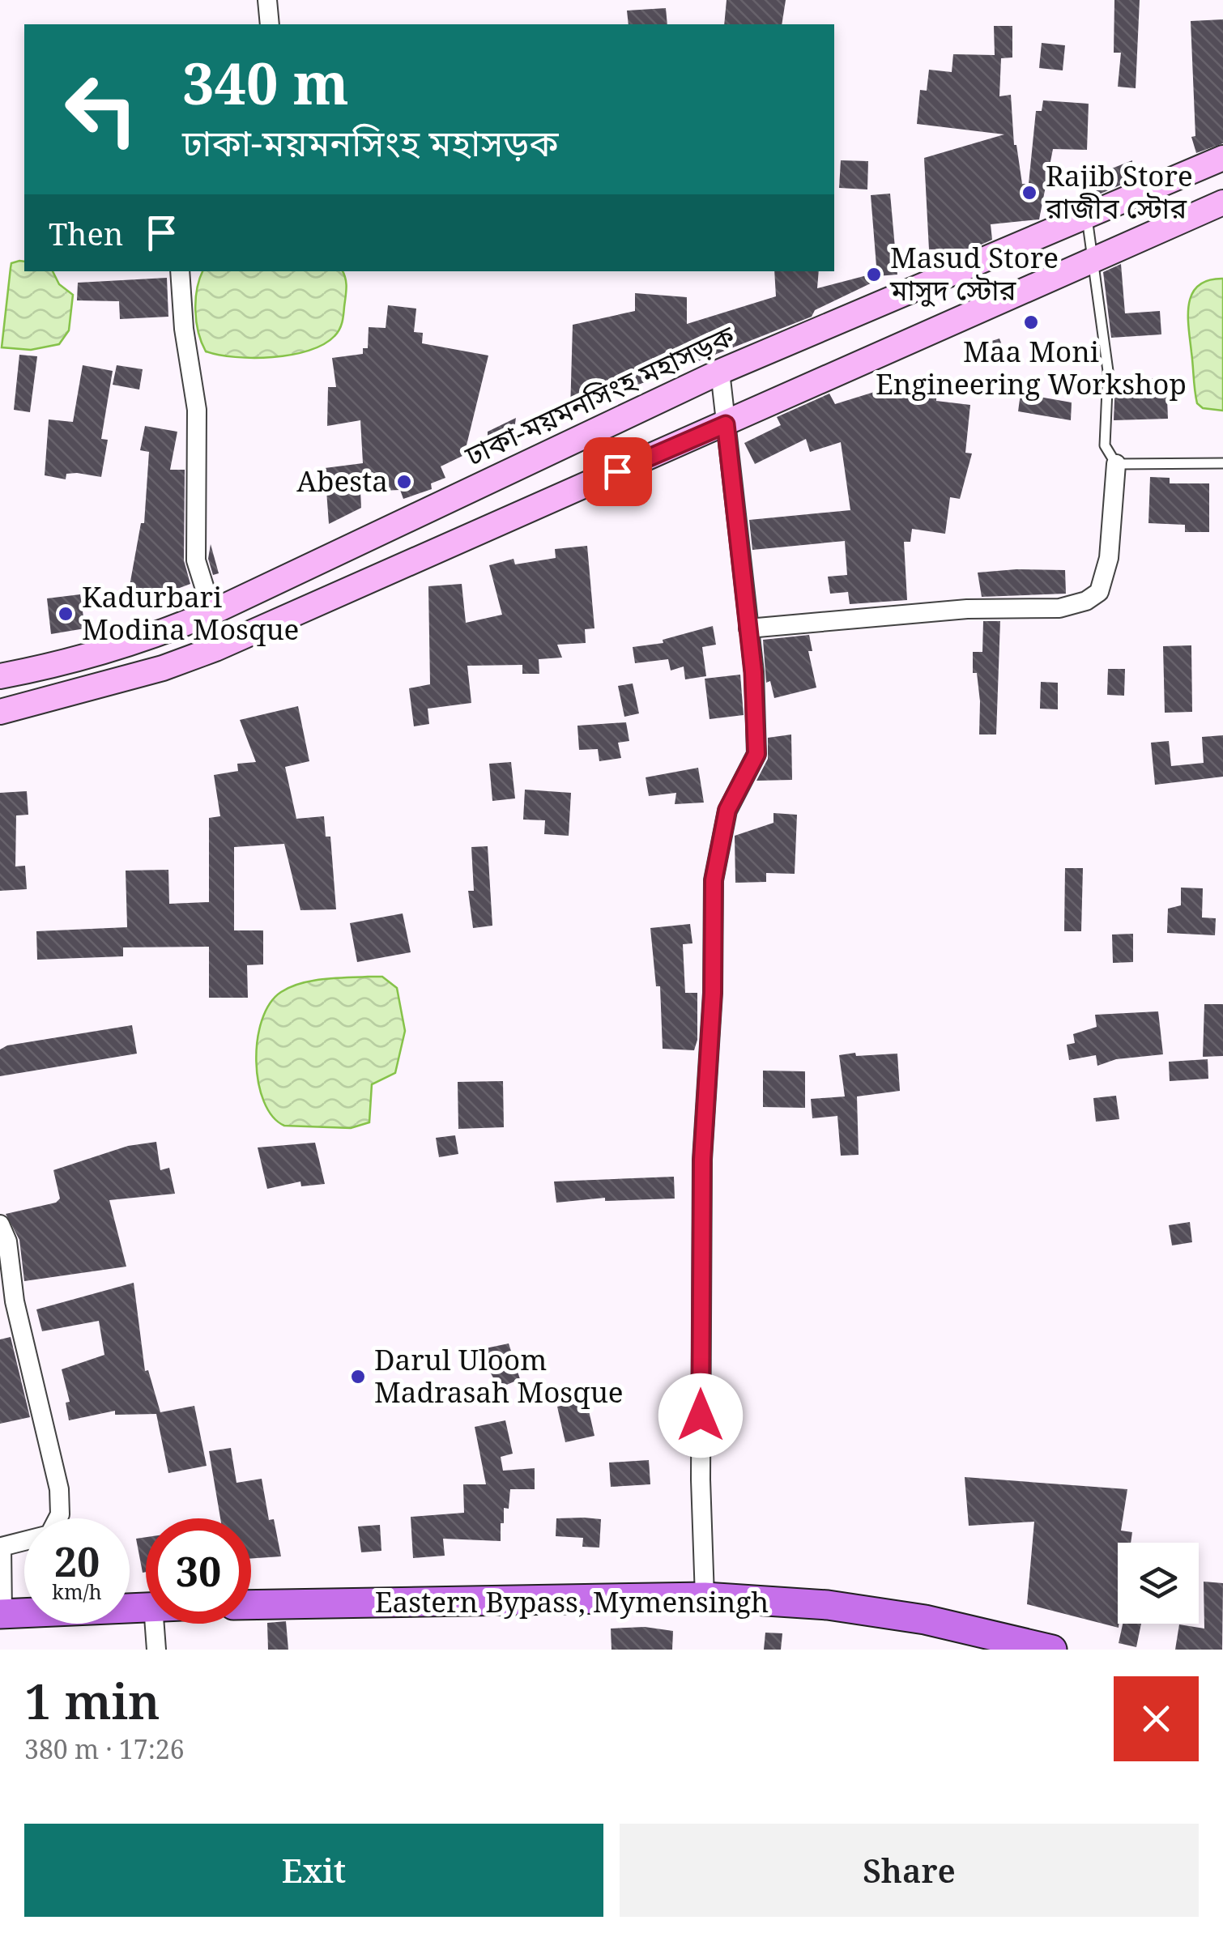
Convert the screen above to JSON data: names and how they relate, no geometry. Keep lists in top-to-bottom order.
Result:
{
  "streets": {
    "highway": ["Eastern Bypass, Mymensingh"],
    "main road": ["ঢাকা-ময়মনসিংহ মহাসড়ক"]
  },
  "places": [
    "Rajib Store রাজীব স্টোর",
    "Masud Store মাসুদ স্টোর",
    "Maa Moni Engineering Workshop",
    "Abesta",
    "Kadurbari Modina Mosque",
    "Darul Uloom Madrasah Mosque"
  ],
  "page": {
    "turn": ["340 m", "ঢাকা-ময়মনসিংহ মহাসড়ক"],
    "then": "Then",
    "speed": "20 km/h",
    "limit": "30",
    "heading": ["1 min", "380 m · 17:26"],
    "buttons": ["Exit", "Share"]
  }
}
